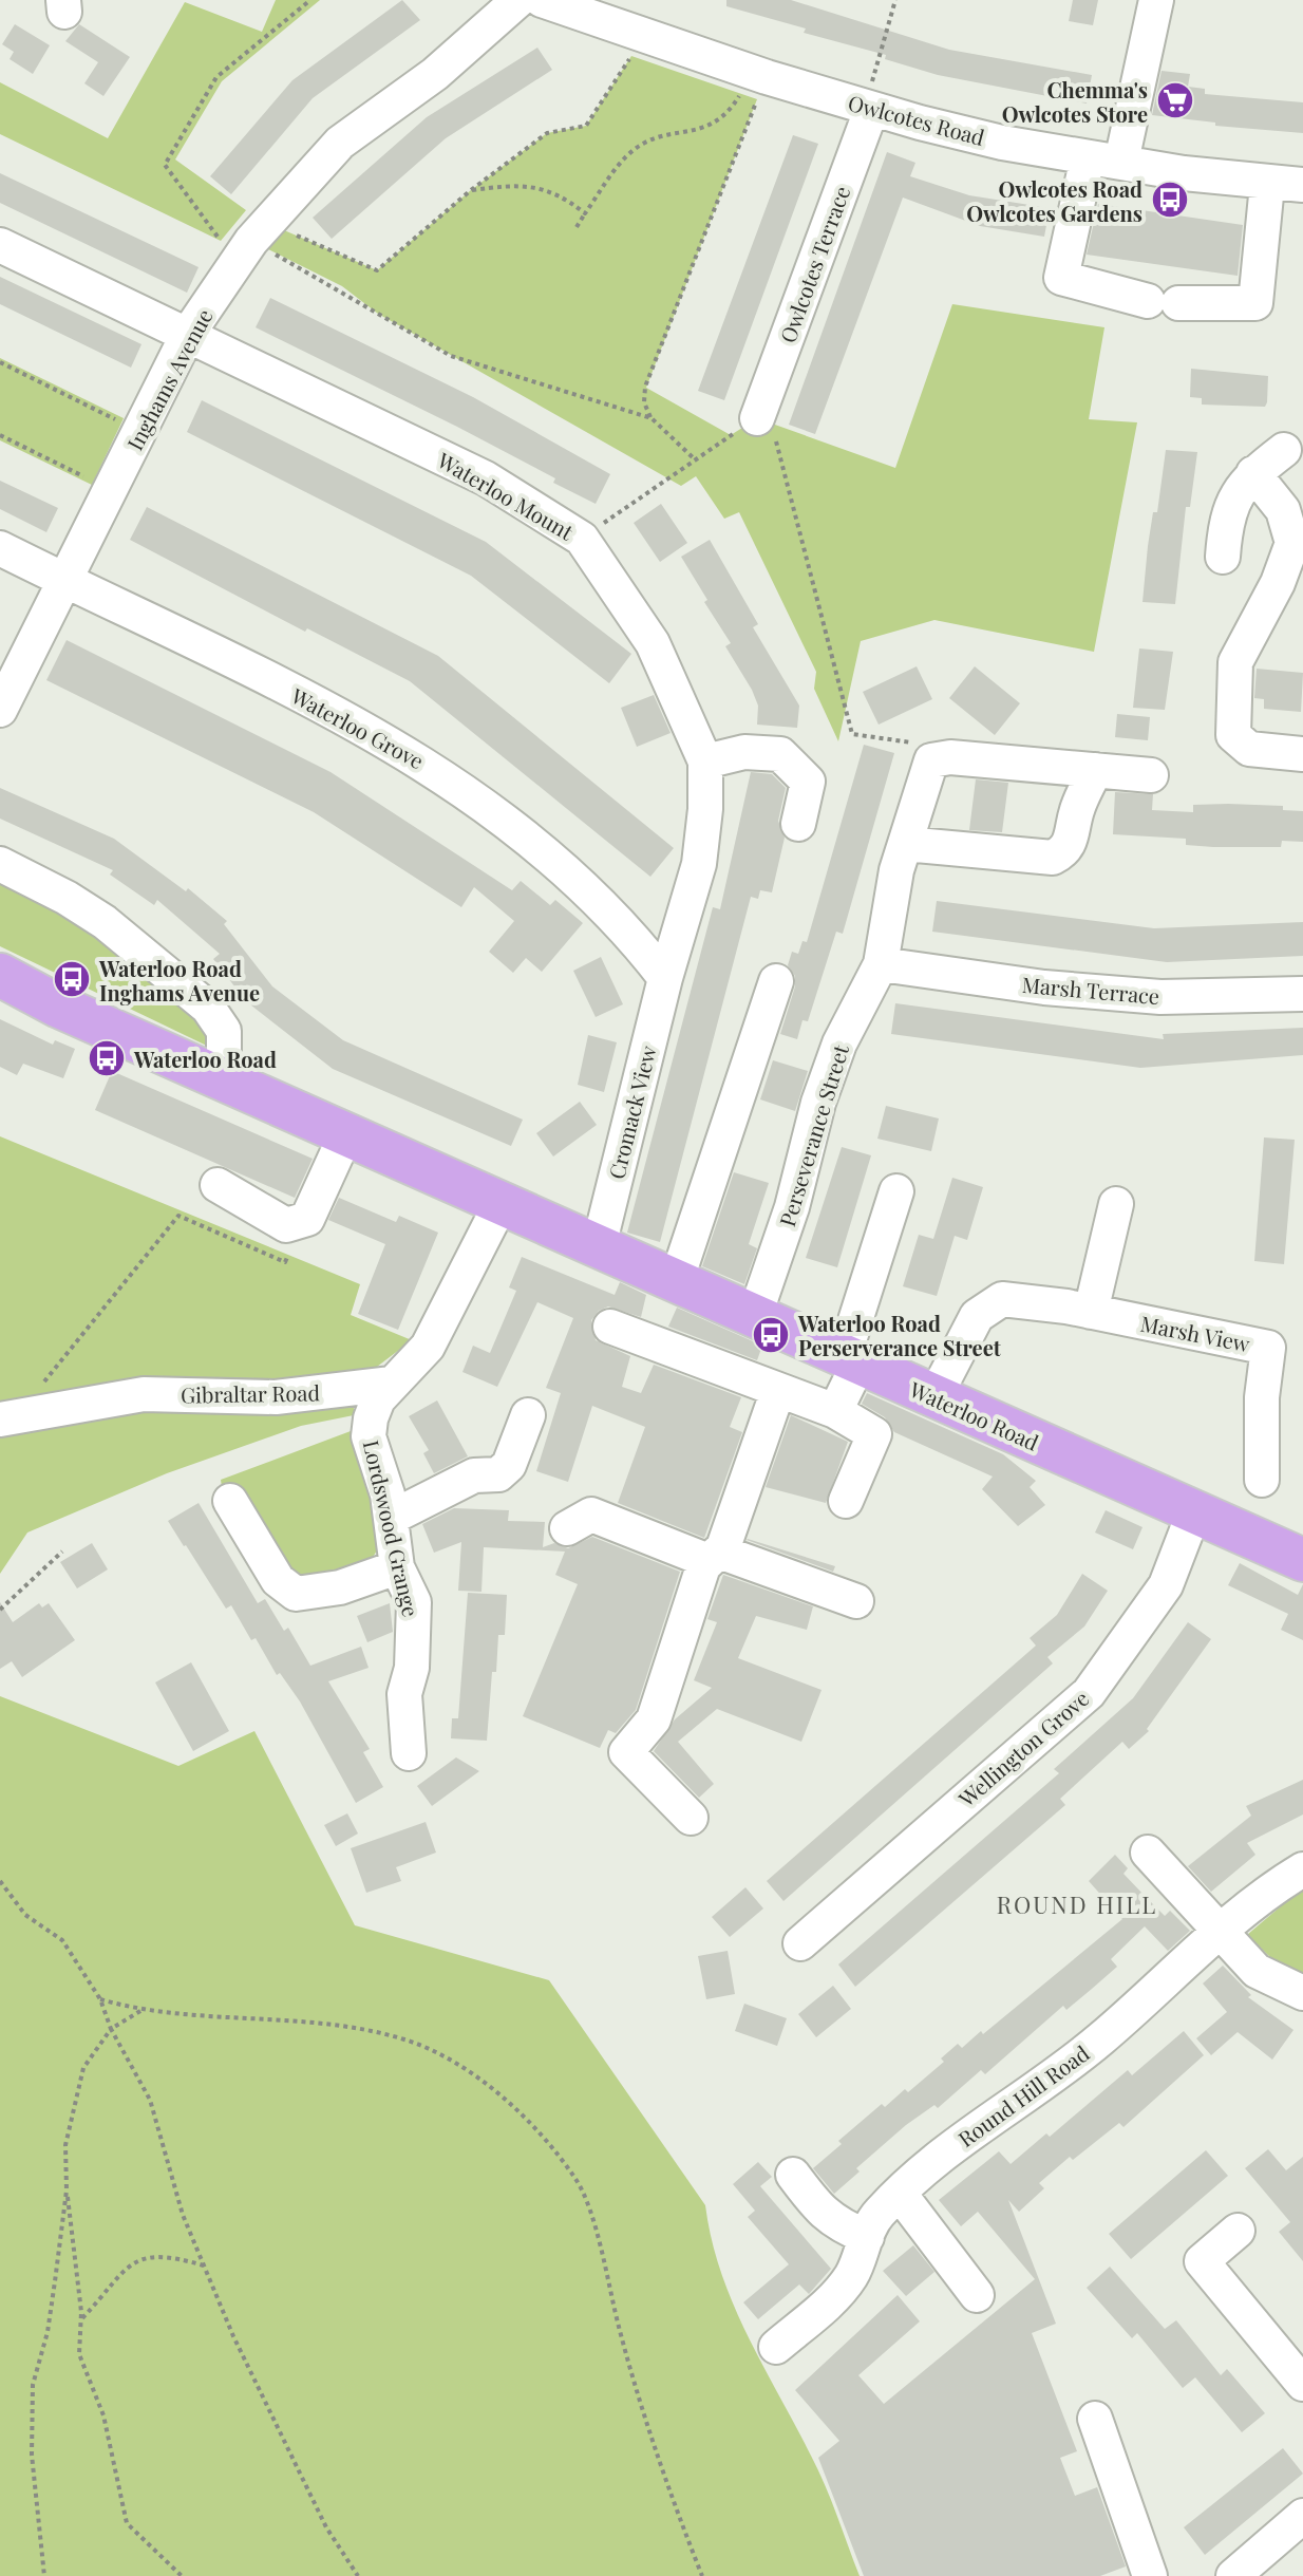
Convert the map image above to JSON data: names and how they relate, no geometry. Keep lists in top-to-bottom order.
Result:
{
  "streets": {
    "main road": ["Waterloo Road"],
    "street": [
      "Owlcotes Road",
      "Owlcotes Terrace",
      "Inghams Avenue",
      "Waterloo Mount",
      "Waterloo Grove",
      "Marsh Terrace",
      "Cromack View",
      "Perseverance Street",
      "Marsh View",
      "Gibraltar Road",
      "Lordswood Grange",
      "Wellington Grove",
      "Round Hill Road"
    ]
  },
  "crossings": [
    ["Owlcotes Road", "Owlcotes Terrace"],
    ["Inghams Avenue", "Waterloo Mount"],
    ["Inghams Avenue", "Waterloo Grove"],
    ["Waterloo Mount", "Waterloo Grove"],
    ["Waterloo Mount", "Cromack View"],
    ["Waterloo Grove", "Cromack View"],
    ["Marsh Terrace", "Perseverance Street"],
    ["Cromack View", "Waterloo Road"],
    ["Perseverance Street", "Waterloo Road"],
    ["Marsh View", "Waterloo Road"],
    ["Gibraltar Road", "Lordswood Grange"],
    ["Waterloo Road", "Wellington Grove"]
  ],
  "districts": ["ROUND HILL"],
  "places": {
    "supermarket": ["Chemma's Owlcotes Store"],
    "bus stop": [
      "Owlcotes Road Owlcotes Gardens",
      "Waterloo Road Inghams Avenue",
      "Waterloo Road",
      "Waterloo Road Perserverance Street"
    ]
  }
}
